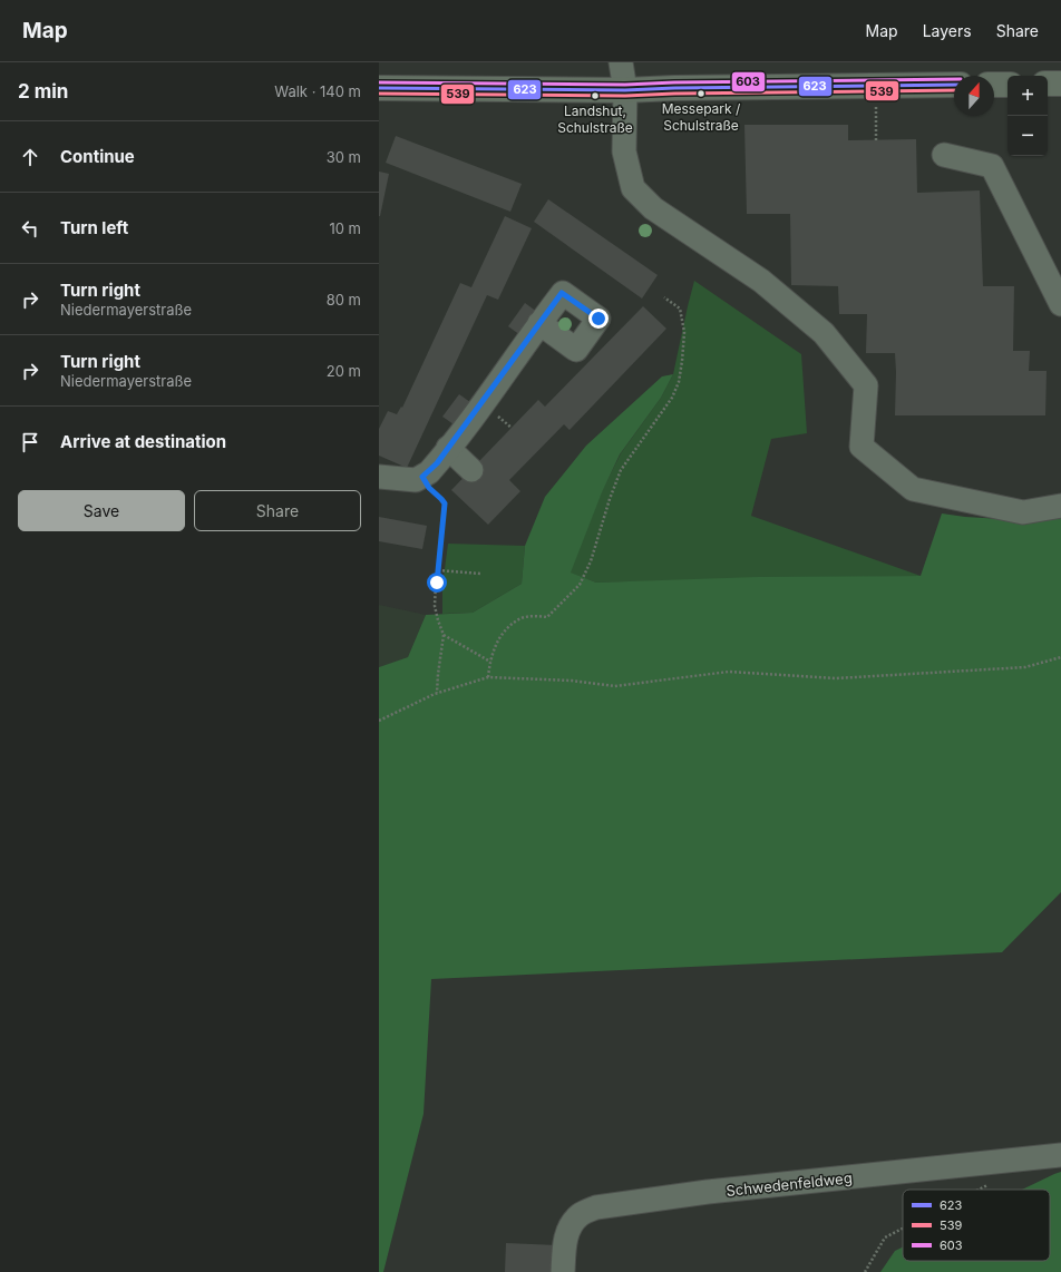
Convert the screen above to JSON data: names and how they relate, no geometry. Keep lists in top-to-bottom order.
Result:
{
  "streets": {
    "street": ["Schwedenfeldweg"]
  },
  "places": ["Messepark / Schulstraße", "Landshut, Schulstraße"],
  "lines": ["transit line 603", "transit line 623", "transit line 539"],
  "legend": ["623", "539", "603"],
  "north": "top",
  "page": {
    "header": "Map",
    "nav": ["Map", "Layers", "Share"],
    "heading": ["2 min", "Walk · 140 m"],
    "map_buttons": ["+", "−"],
    "list": [
      ["Continue", "30 m"],
      ["Turn left", "10 m"],
      ["Turn right", "Niedermayerstraße", "80 m"],
      ["Turn right", "Niedermayerstraße", "20 m"],
      "Arrive at destination"
    ],
    "buttons": ["Save", "Share"]
  }
}
